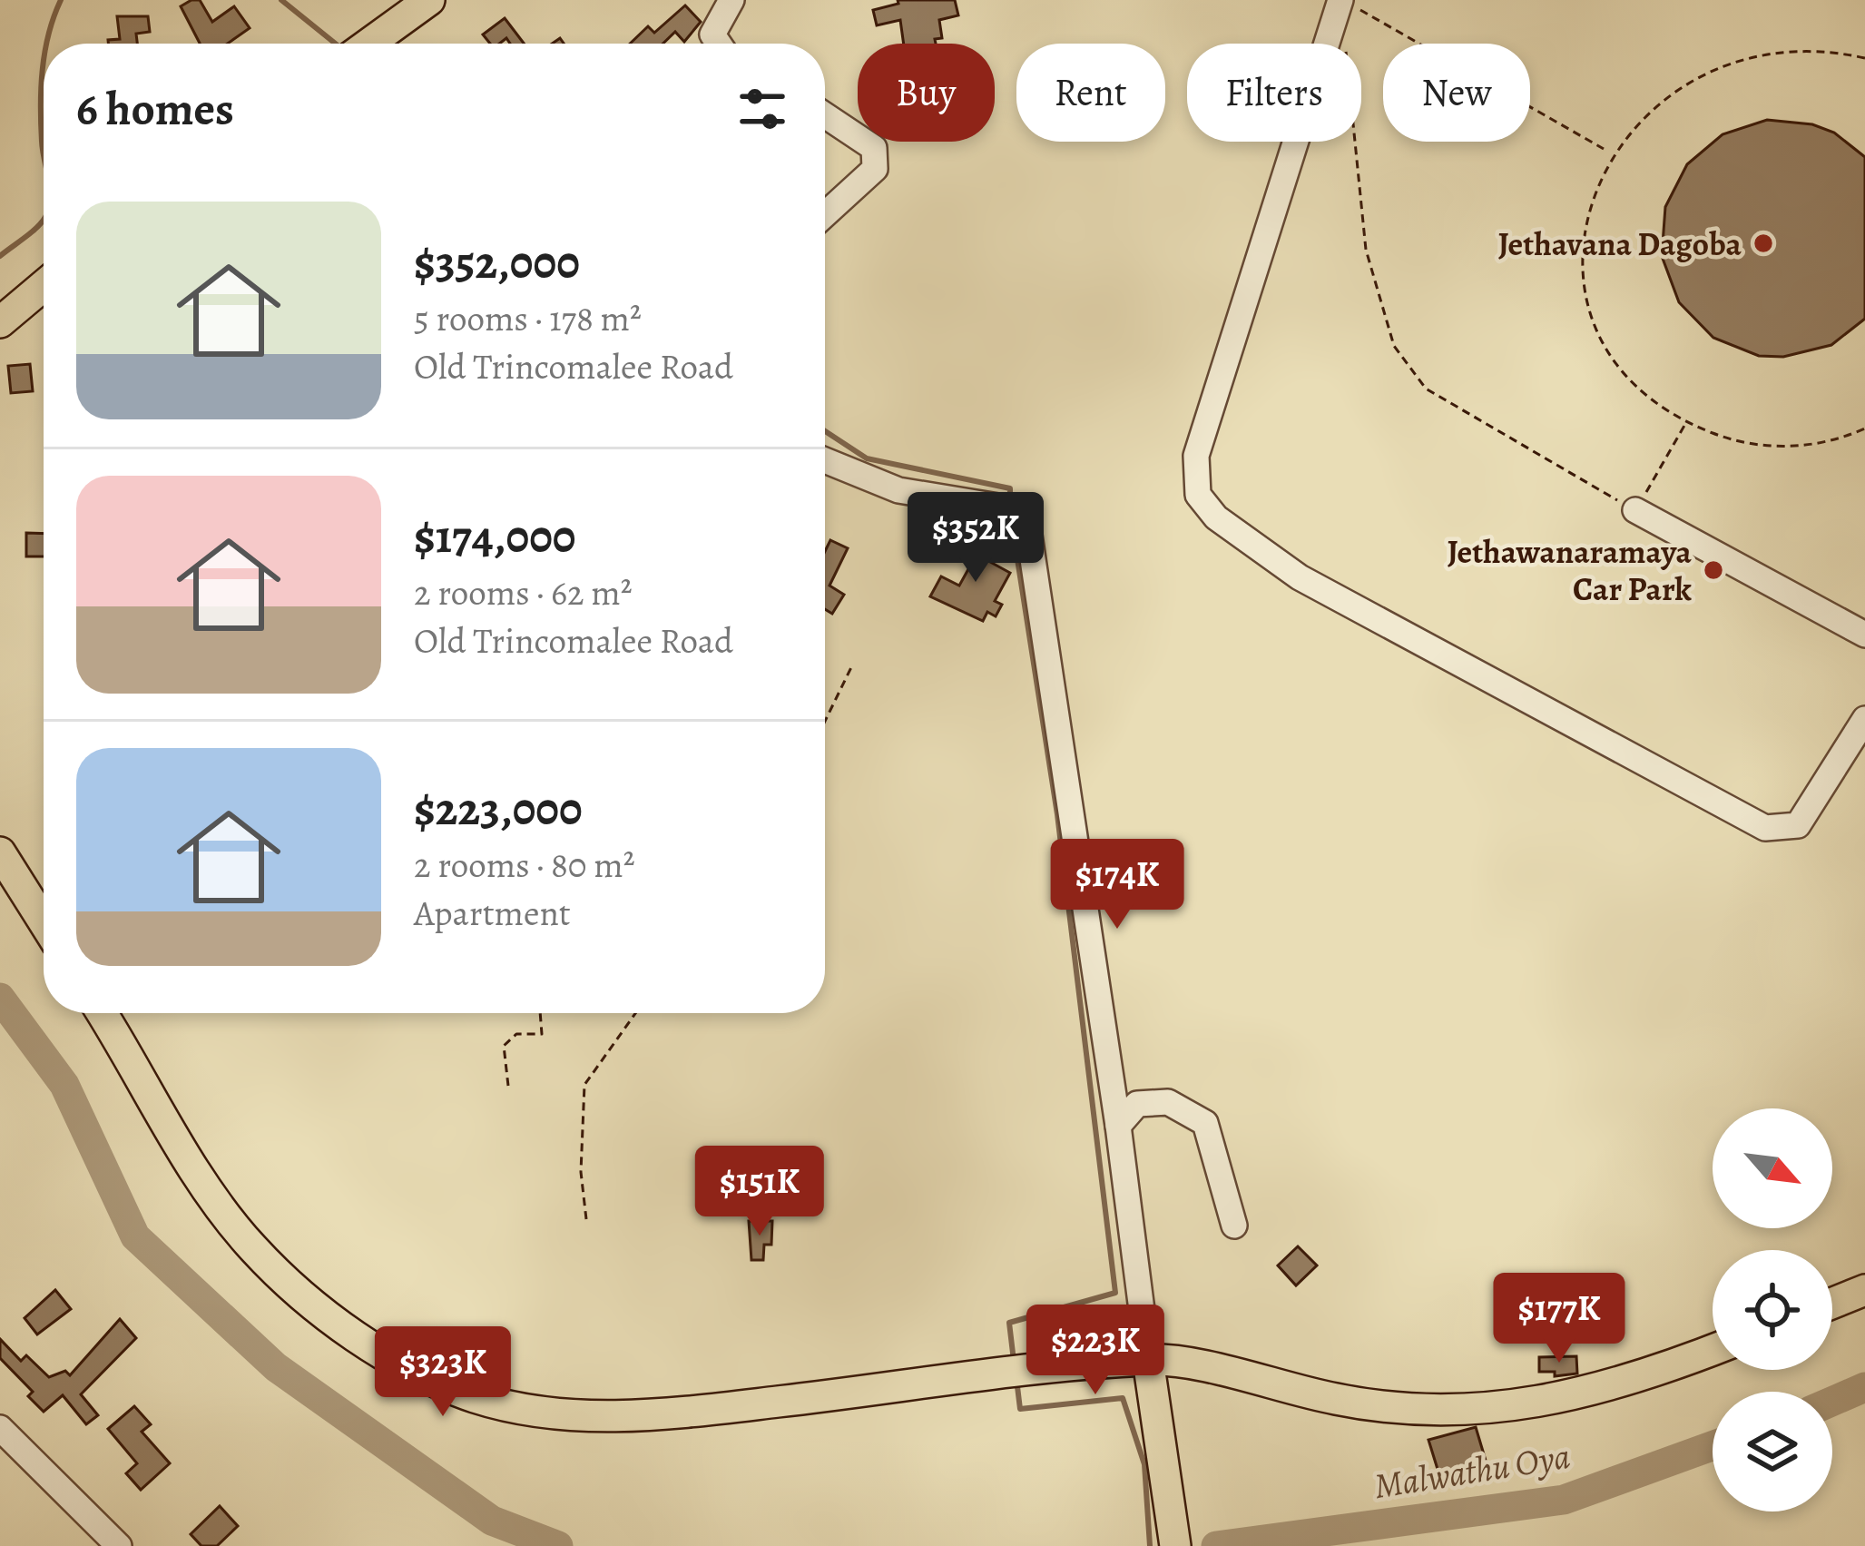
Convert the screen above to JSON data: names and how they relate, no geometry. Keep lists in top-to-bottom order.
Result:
{
  "water": ["Malwathu Oya"],
  "places": ["Jethavana Dagoba", "Jethawanaramaya Car Park"],
  "north": "bottom right",
  "page": {
    "chip": [
      "Buy",
      "Rent",
      "Filters",
      "New"
    ],
    "heading": "6 homes",
    "list": [
      {
        "name": "$352,000",
        "note": "5 rooms · 178 m² · Old Trincomalee Road"
      },
      {
        "name": "$174,000",
        "note": "2 rooms · 62 m² · Old Trincomalee Road"
      },
      {
        "name": "$223,000",
        "note": "2 rooms · 80 m² · Apartment"
      }
    ],
    "price": [
      "$352K",
      "$174K",
      "$151K",
      "$177K",
      "$223K",
      "$323K"
    ]
  }
}
